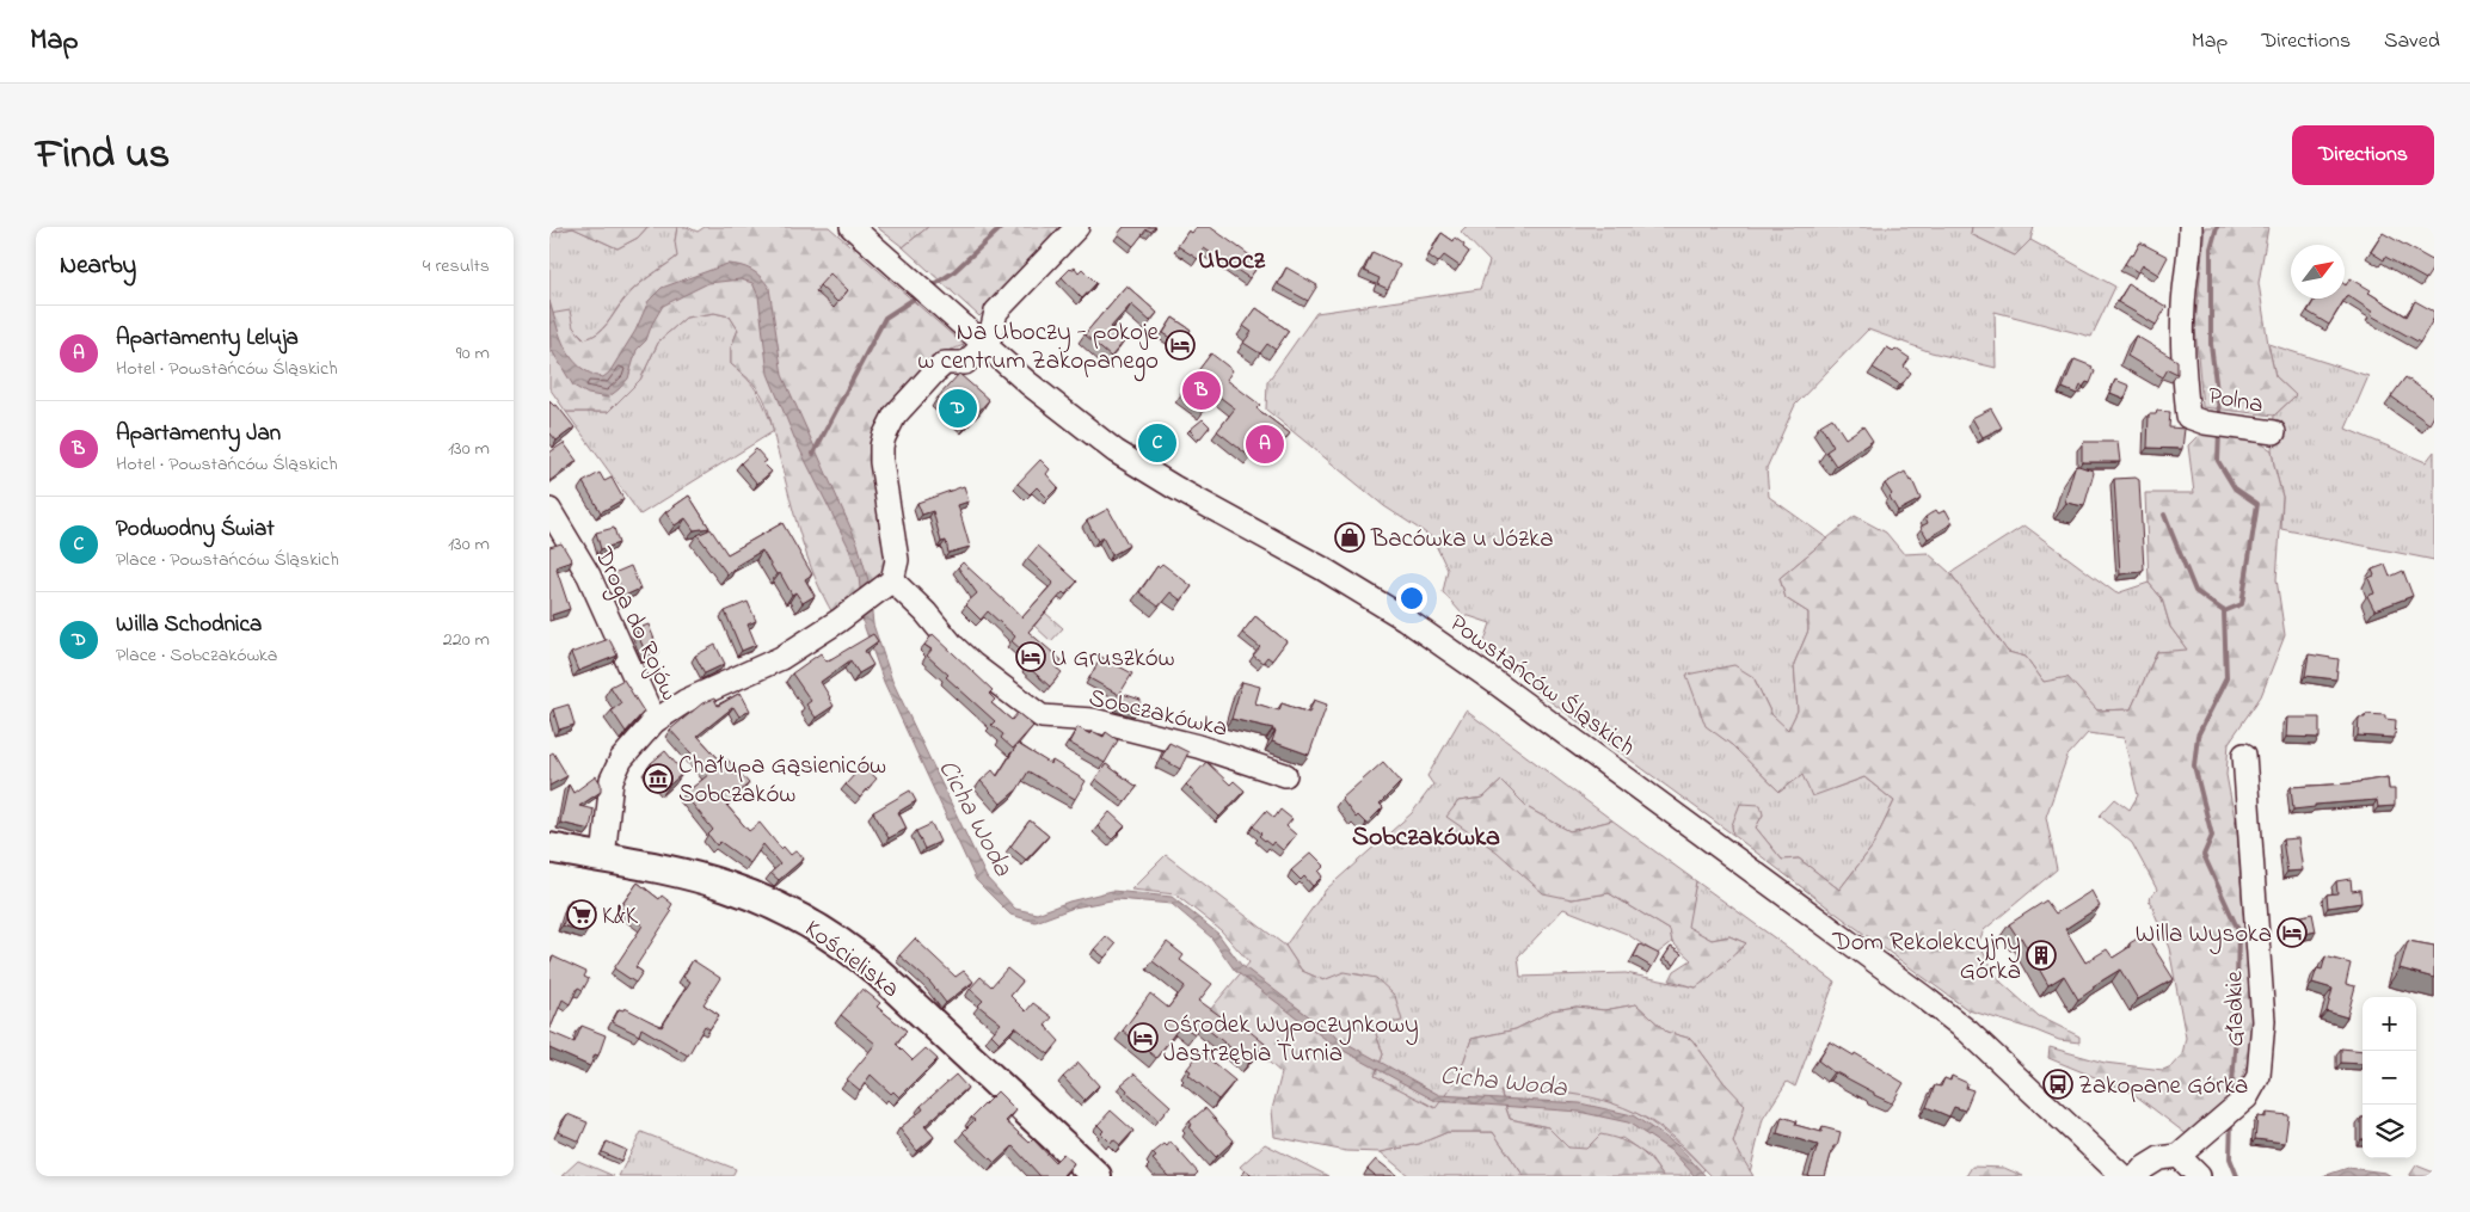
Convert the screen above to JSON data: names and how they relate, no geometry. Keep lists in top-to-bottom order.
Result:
{
  "streets": {
    "main road": ["Kościeliska"],
    "street": [
      "Polna",
      "Droga do Rojów",
      "Powstańców Śląskich",
      "Sobczakówka",
      "Gładkie"
    ]
  },
  "crossings": [
    ["Droga do Rojów", "Kościeliska"]
  ],
  "districts": ["Ubocz", "Sobczakówka"],
  "water": ["Cicha Woda"],
  "places": {
    "hotel": [
      "Na Uboczy - pokoje w centrum Zakopanego",
      "U Gruszków",
      "Willa Wysoka",
      "Ośrodek Wypoczynkowy Jastrzębia Turnia"
    ],
    "shop": ["Bacówka u Józka"],
    "museum": ["Chałupa Gąsieniców Sobczaków"],
    "supermarket": ["K&K"],
    "building": ["Dom Rekolekcyjny Górka"],
    "bus stop": ["Zakopane Górka"]
  },
  "north": "top right",
  "page": {
    "header": "Map",
    "nav": ["Map", "Directions", "Saved"],
    "title": "Find us",
    "buttons": "Directions",
    "heading": ["Nearby", "4 results"],
    "list": [
      {
        "mark": "A",
        "name": "Apartamenty Leluja",
        "note": "Hotel · Powstańców Śląskich",
        "value": "90 m"
      },
      {
        "mark": "B",
        "name": "Apartamenty Jan",
        "note": "Hotel · Powstańców Śląskich",
        "value": "130 m"
      },
      {
        "mark": "C",
        "name": "Podwodny Świat",
        "note": "Place · Powstańców Śląskich",
        "value": "130 m"
      },
      {
        "mark": "D",
        "name": "Willa Schodnica",
        "note": "Place · Sobczakówka",
        "value": "220 m"
      }
    ],
    "pins": [
      "B",
      "D",
      "C",
      "A"
    ],
    "map_buttons": ["+", "−"]
  }
}
